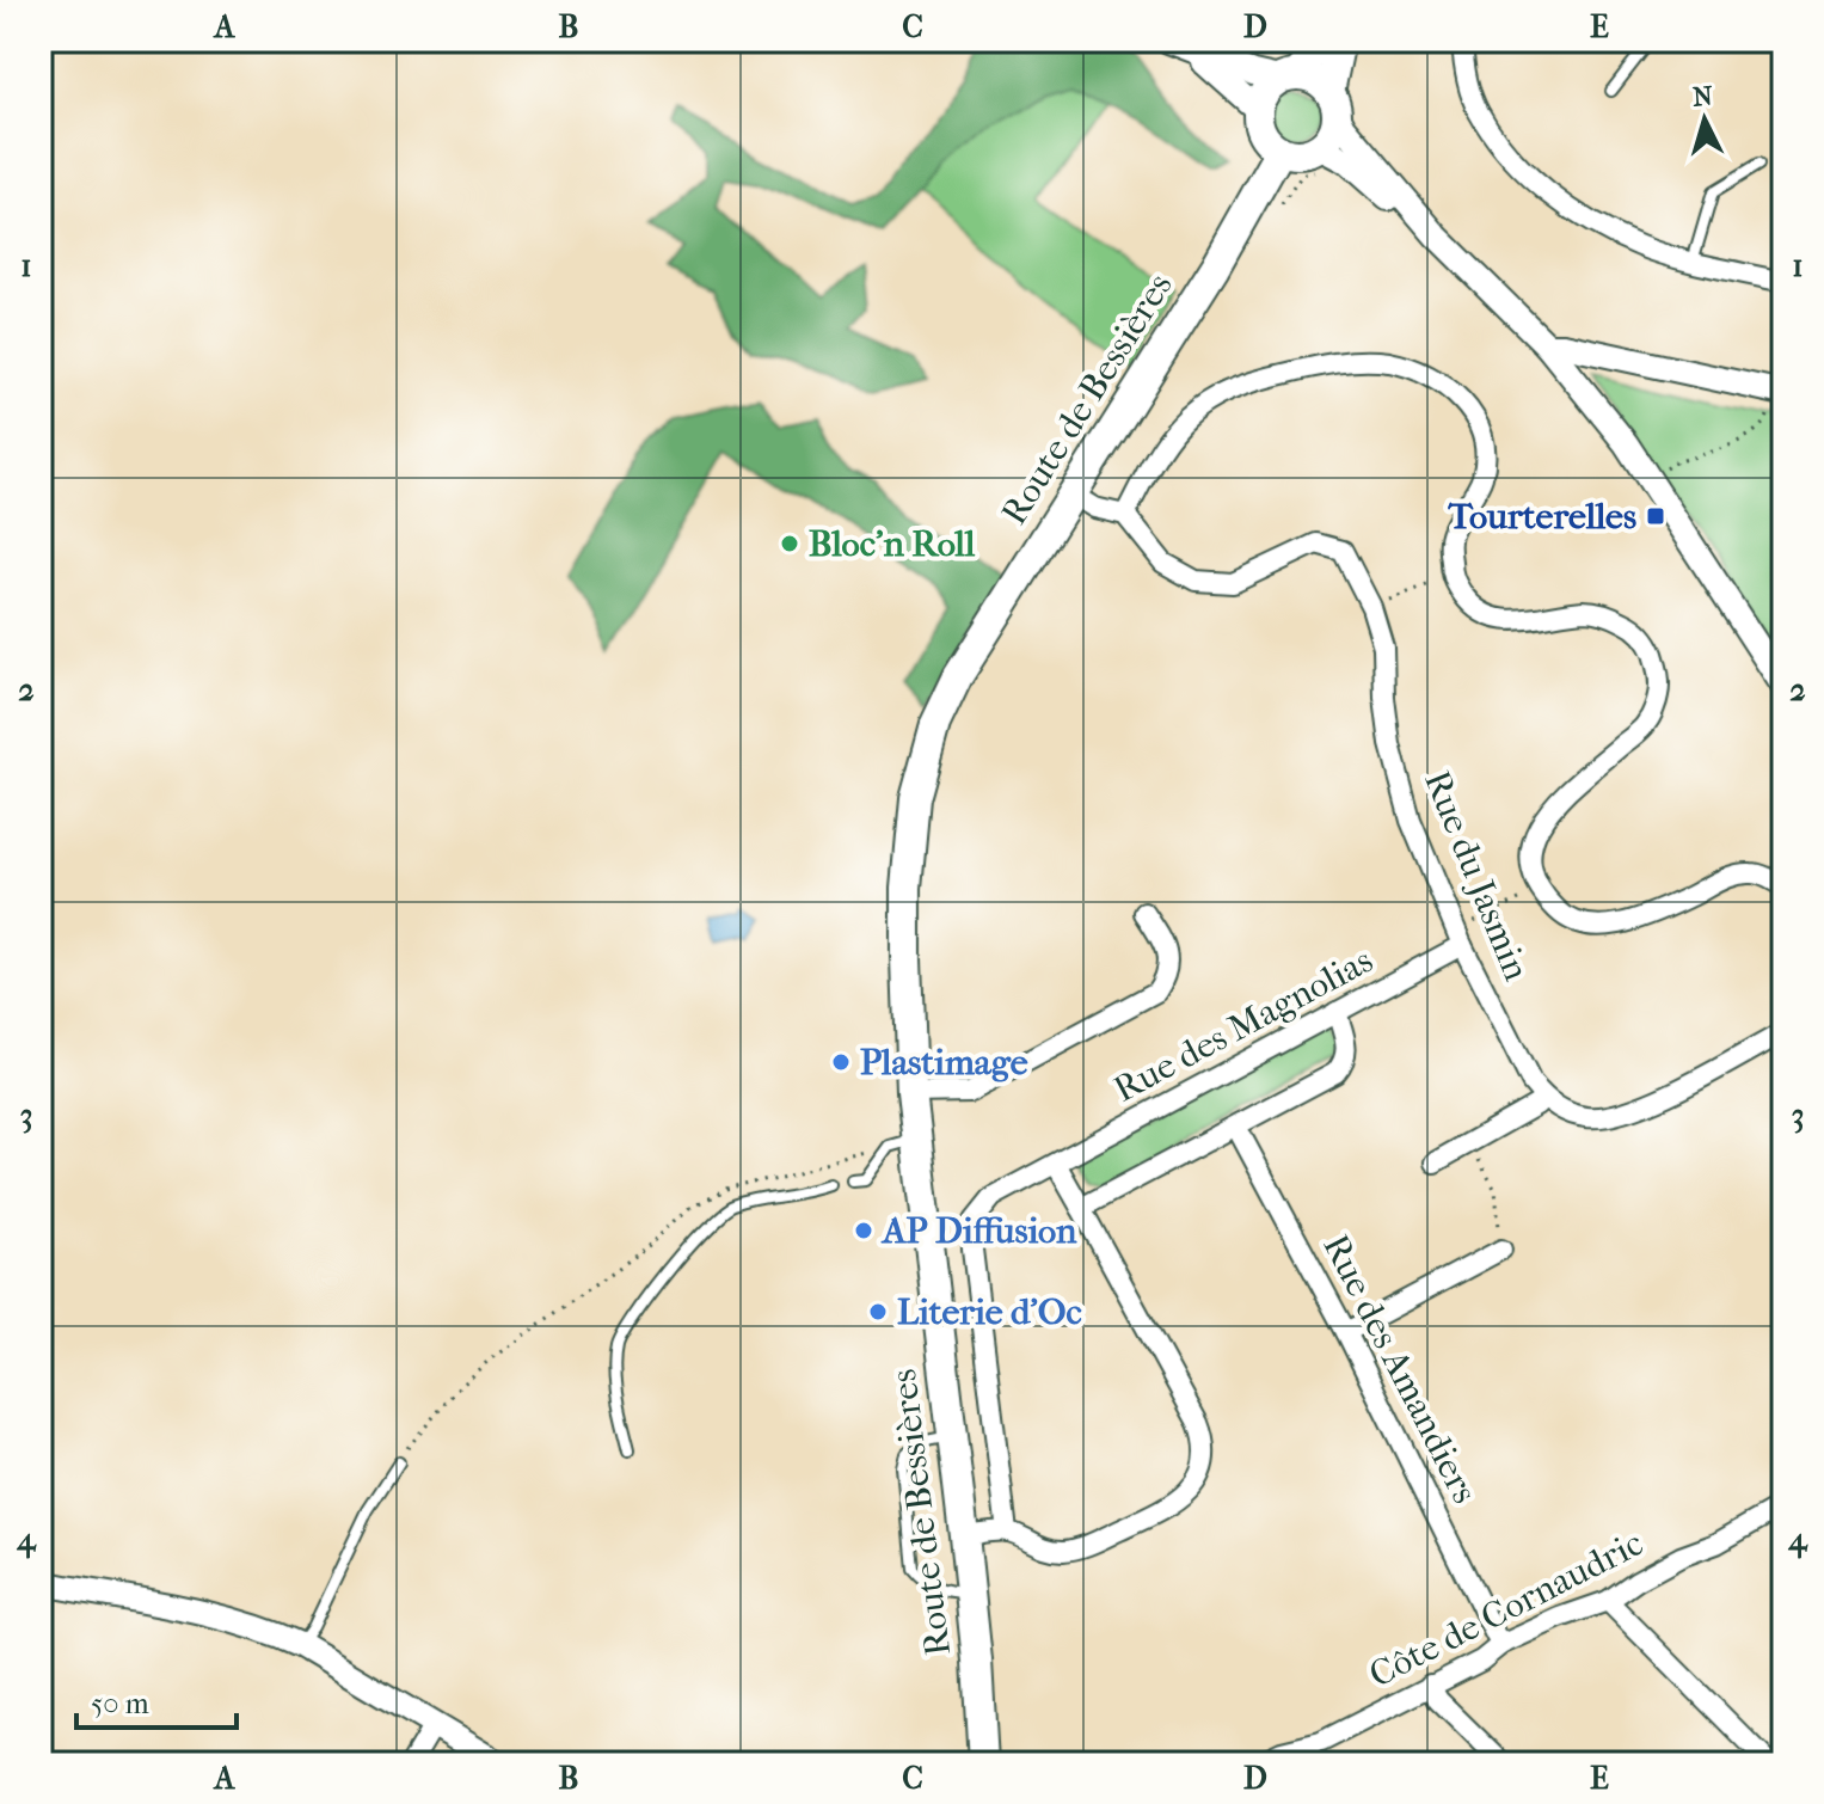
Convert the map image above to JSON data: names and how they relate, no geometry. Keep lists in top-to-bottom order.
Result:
{
  "streets": {
    "main road": ["Route de Bessières"],
    "street": [
      "Rue du Jasmin",
      "Rue des Magnolias",
      "Rue des Amandiers",
      "Côte de Cornaudric"
    ]
  },
  "crossings": [
    ["Rue du Jasmin", "Rue des Magnolias"],
    ["Rue des Amandiers", "Côte de Cornaudric"]
  ],
  "places": {
    "transit": ["Tourterelles"],
    "other": [
      "Bloc'n Roll",
      "Plastimage",
      "AP Diffusion",
      "Literie d'Oc"
    ]
  },
  "scale_bar": "50 m",
  "north": "top",
  "grid": {
    "columns": [
      "A",
      "B",
      "C",
      "D",
      "E"
    ],
    "rows": [
      "1",
      "2",
      "3",
      "4"
    ]
  }
}
